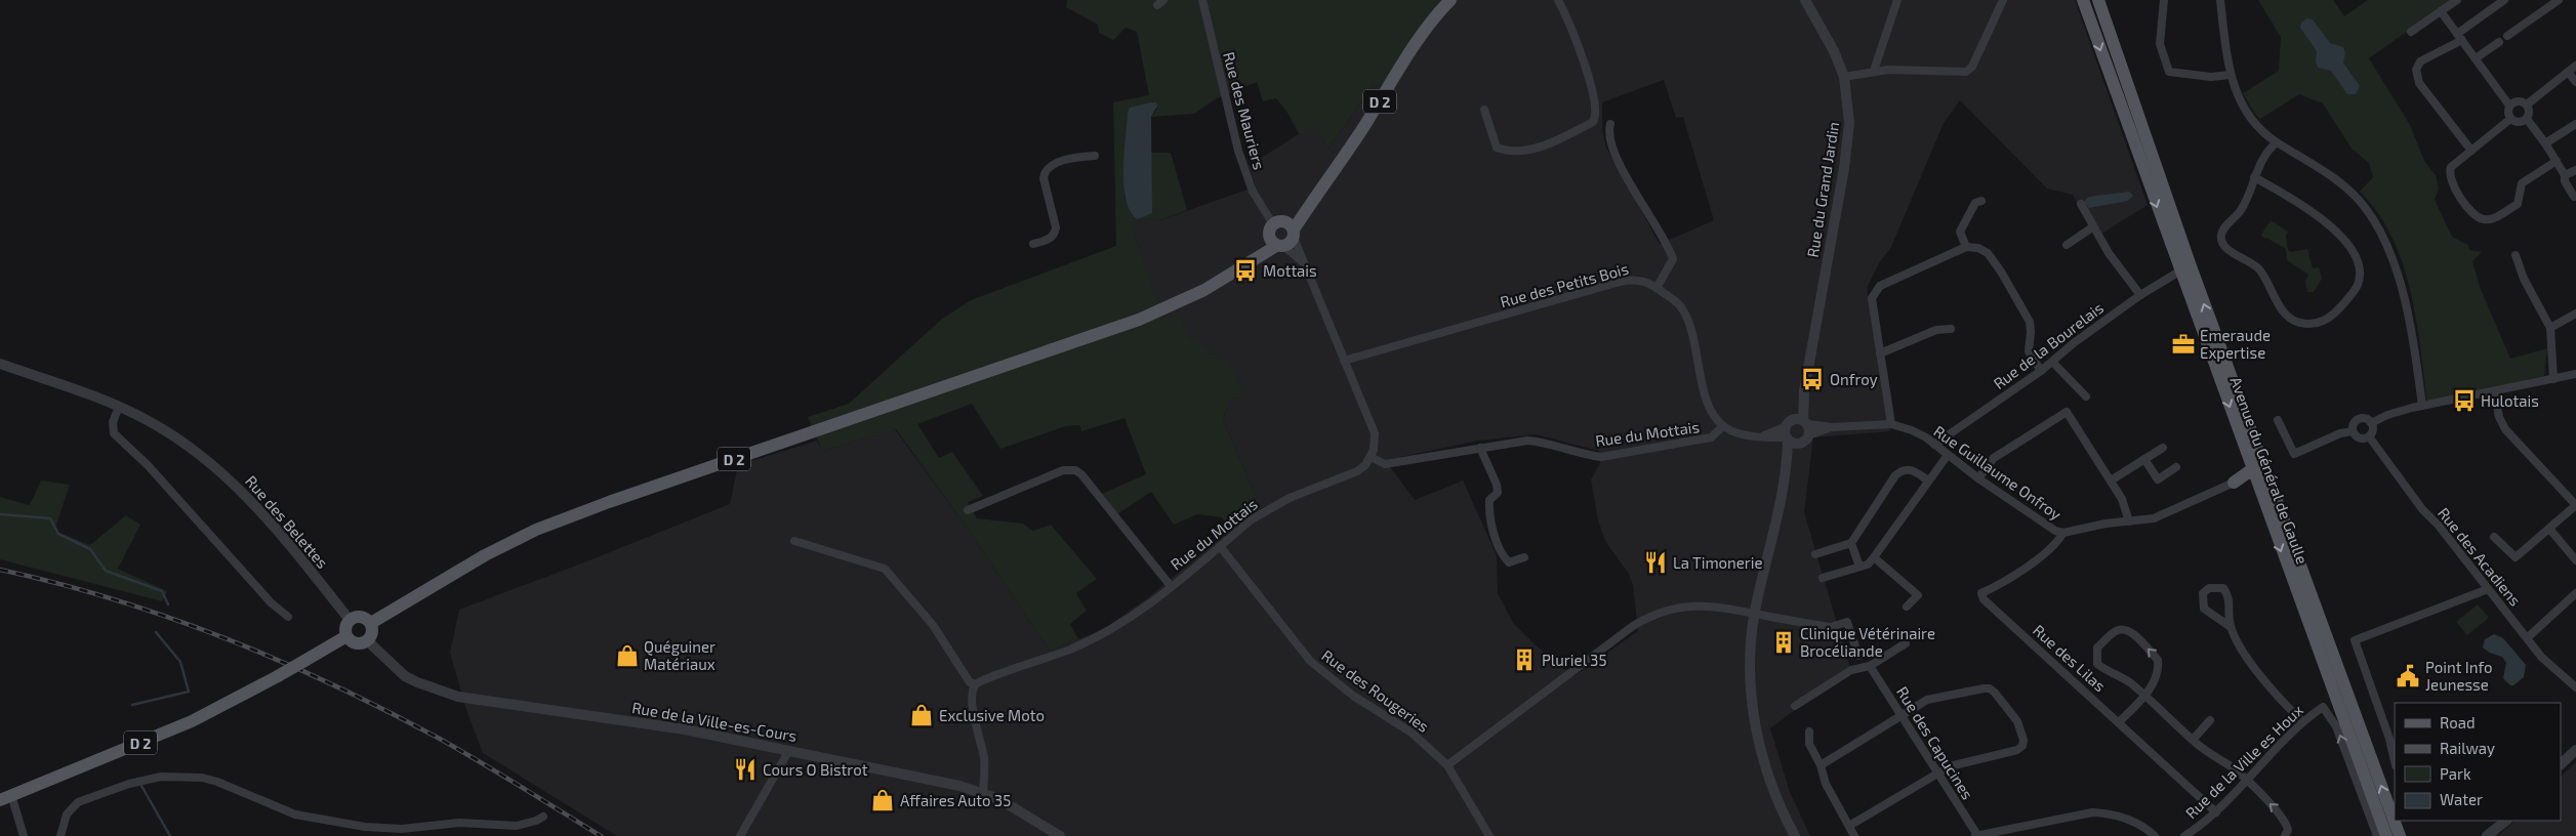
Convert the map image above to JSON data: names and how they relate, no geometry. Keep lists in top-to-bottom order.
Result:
{
  "streets": {
    "main road": ["D 2", "Avenue du Général de Gaulle"],
    "street": [
      "Rue des Mauriers",
      "Rue du Grand Jardin",
      "Rue des Petits Bois",
      "Rue de la Bourelais",
      "Rue du Mottais",
      "Rue Guillaume Onfroy",
      "Rue des Belettes",
      "Rue des Acadiens",
      "Rue des Lilas",
      "Rue des Rougeries",
      "Rue de la Ville-es-Cours",
      "Rue des Capucines",
      "Rue de la Ville es Houx"
    ]
  },
  "crossings": [
    ["D 2", "Rue des Mauriers"],
    ["D 2", "Rue des Belettes"],
    ["D 2", "Rue de la Ville-es-Cours"],
    ["Rue des Mauriers", "Rue des Petits Bois"],
    ["Rue des Mauriers", "Rue du Mottais"],
    ["Rue du Grand Jardin", "Rue Guillaume Onfroy"],
    ["Rue des Petits Bois", "Rue du Mottais"],
    ["Rue de la Bourelais", "Avenue du Général de Gaulle"],
    ["Rue de la Bourelais", "Rue Guillaume Onfroy"],
    ["Rue du Mottais", "Rue des Rougeries"],
    ["Rue Guillaume Onfroy", "Rue des Lilas"],
    ["Rue des Belettes", "Rue de la Ville-es-Cours"],
    ["Rue des Lilas", "Rue de la Ville es Houx"]
  ],
  "one_way": ["Rue de la Ville es Houx"],
  "places": {
    "bus stop": ["Mottais", "Onfroy", "Hulotais"],
    "office": ["Emeraude Expertise"],
    "restaurant": ["La Timonerie", "Cours O Bistrot"],
    "building": ["Clinique Vétérinaire Brocéliande", "Pluriel 35"],
    "shop": ["Quéguiner Matériaux", "Exclusive Moto", "Affaires Auto 35"],
    "public building": ["Point Info Jeunesse"]
  },
  "legend": [
    "Road",
    "Railway",
    "Park",
    "Water"
  ]
}
